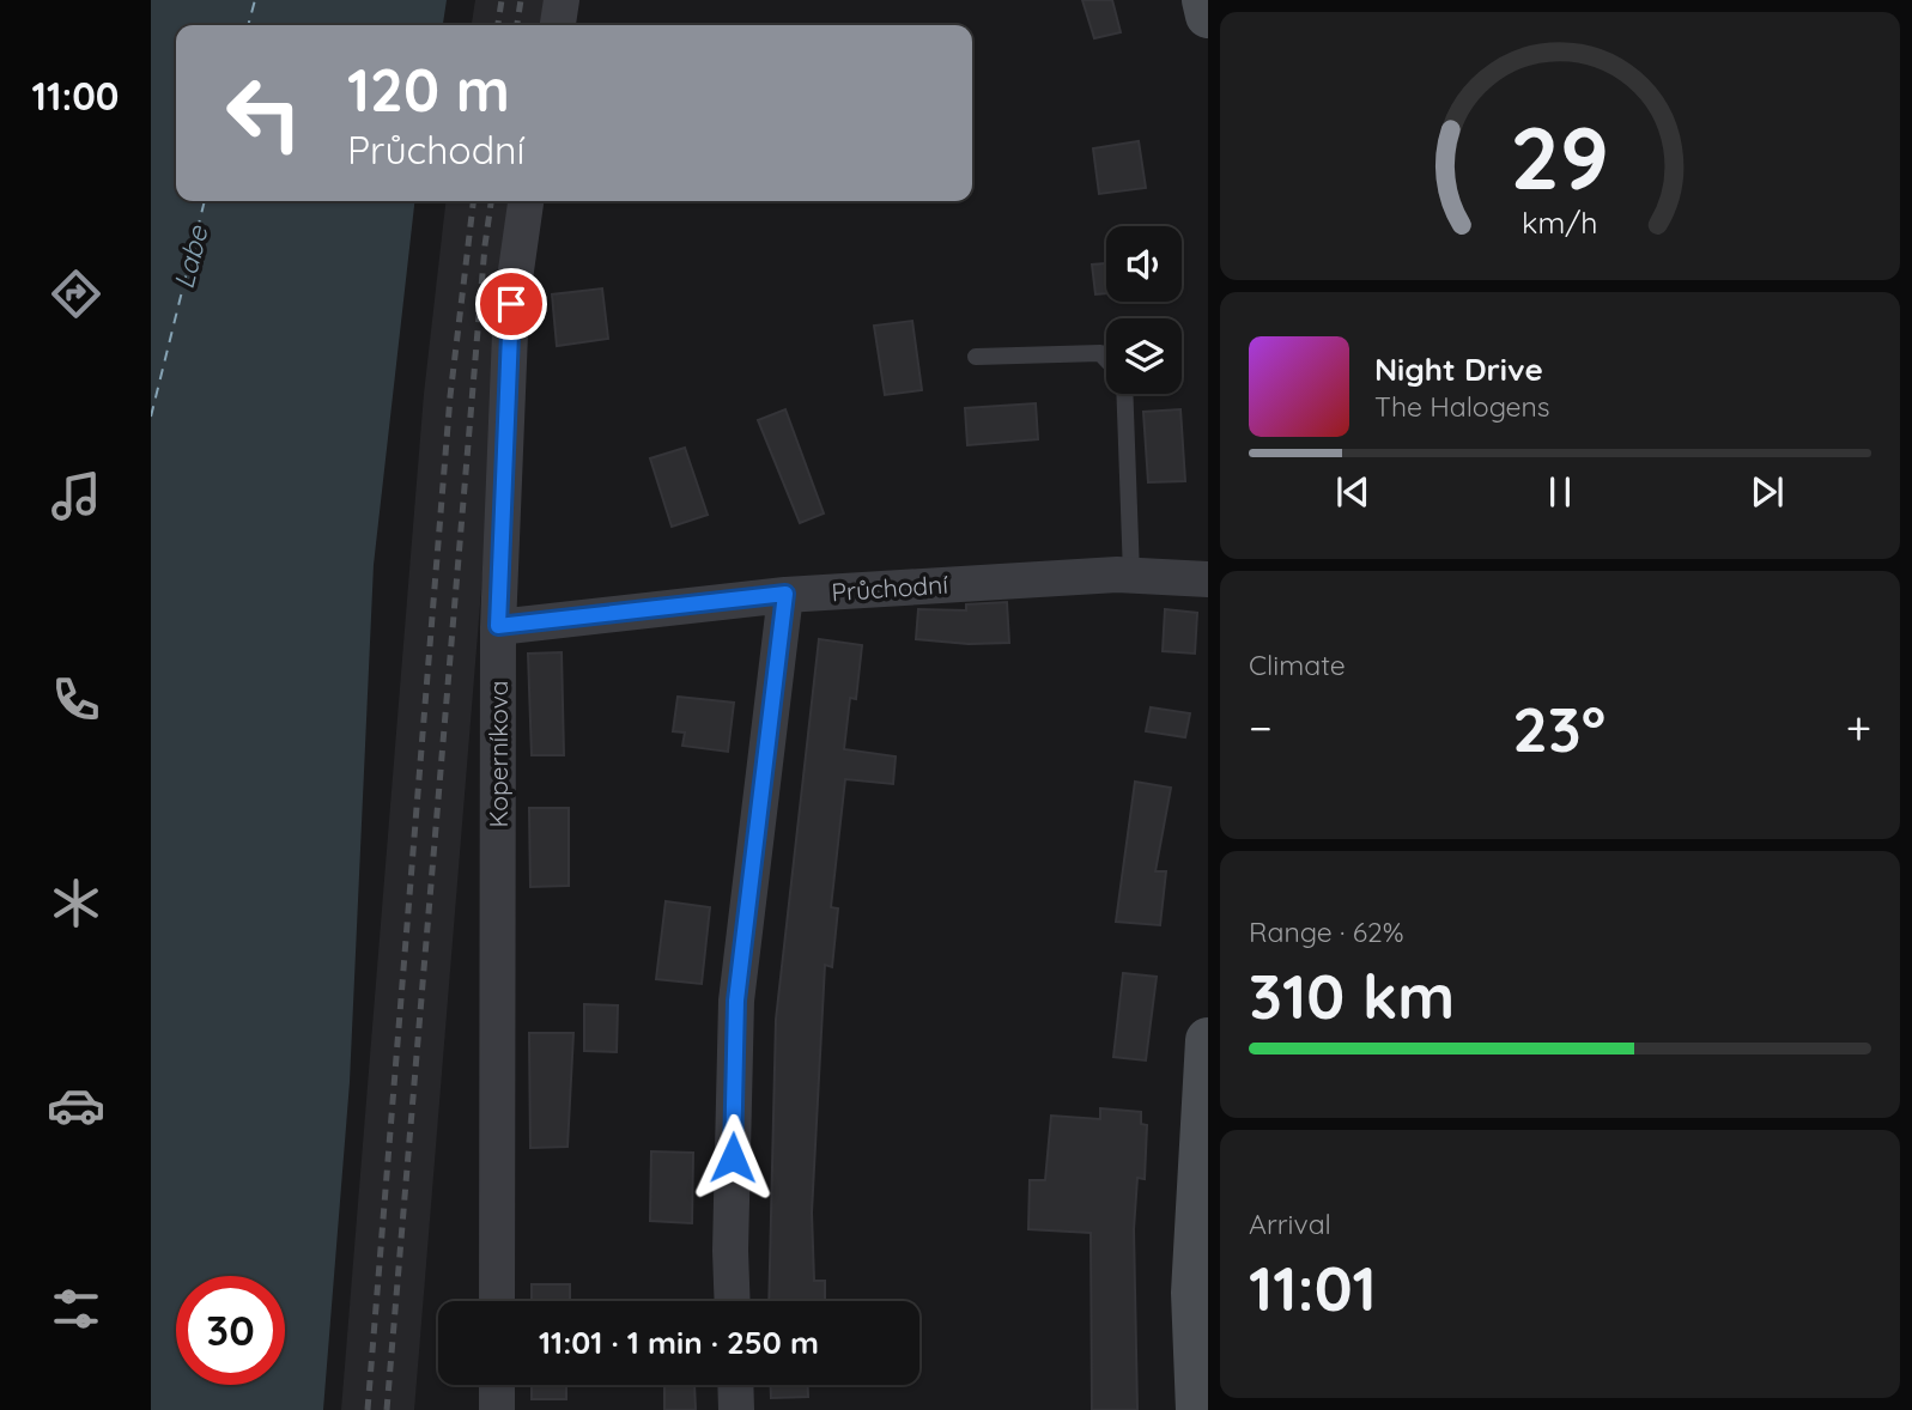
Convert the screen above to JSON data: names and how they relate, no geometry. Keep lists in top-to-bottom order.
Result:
{
  "streets": {
    "street": ["Průchodní", "Koperníkova"]
  },
  "crossings": [
    ["Průchodní", "Koperníkova"]
  ],
  "water": ["Labe"],
  "page": {
    "tabs": "11:00",
    "turn": ["120 m", "Průchodní"],
    "song": ["Night Drive", "The Halogens"],
    "tile": [
      "Climate",
      ["Range · 62%", "310 km"],
      ["Arrival", "11:01"]
    ],
    "heat": ["−", "23°", "+"],
    "limit": "30",
    "trip": "11:01 · 1 min · 250 m",
    "gauge": ["29", "km/h"]
  }
}
